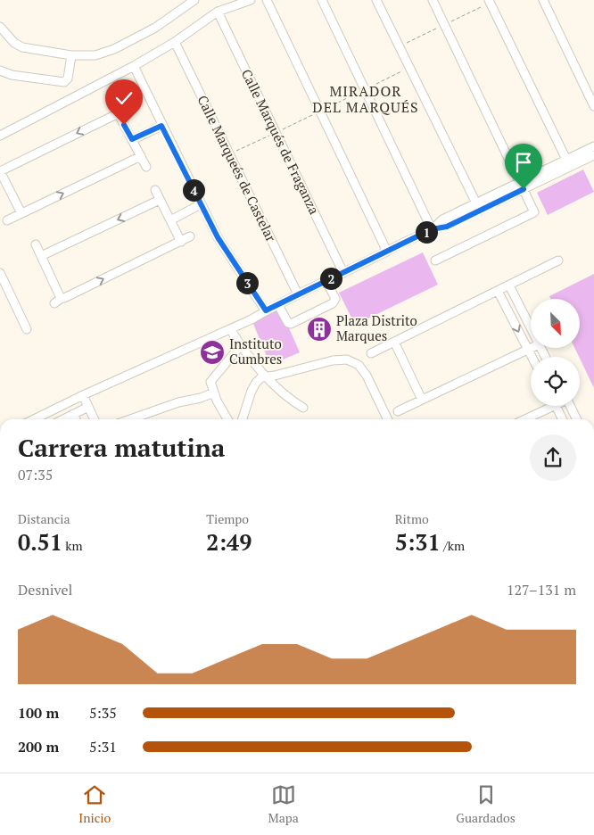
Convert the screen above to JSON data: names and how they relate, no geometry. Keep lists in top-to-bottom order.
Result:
{
  "streets": {
    "street": ["Calle Marqués de Fraganza", "Calle Marqueés de Castelar"]
  },
  "districts": ["MIRADOR DEL MARQUÉS"],
  "places": {
    "building": ["Plaza Distrito Marques"],
    "school or university": ["Instituto Cumbres"]
  },
  "north": "bottom right",
  "page": {
    "pins": [
      "4",
      "1",
      "2",
      "3"
    ],
    "heading": ["Carrera matutina", "07:35"],
    "stats": [
      ["Distancia", "0.51 km"],
      ["Tiempo", "2:49"],
      ["Ritmo", "5:31 /km"]
    ],
    "chart": ["Desnivel", "127–131 m"],
    "list": [
      {
        "name": "100 m",
        "note": "5:35"
      },
      {
        "name": "200 m",
        "note": "5:31"
      }
    ],
    "tabs": ["Inicio", "Mapa", "Guardados"]
  }
}
